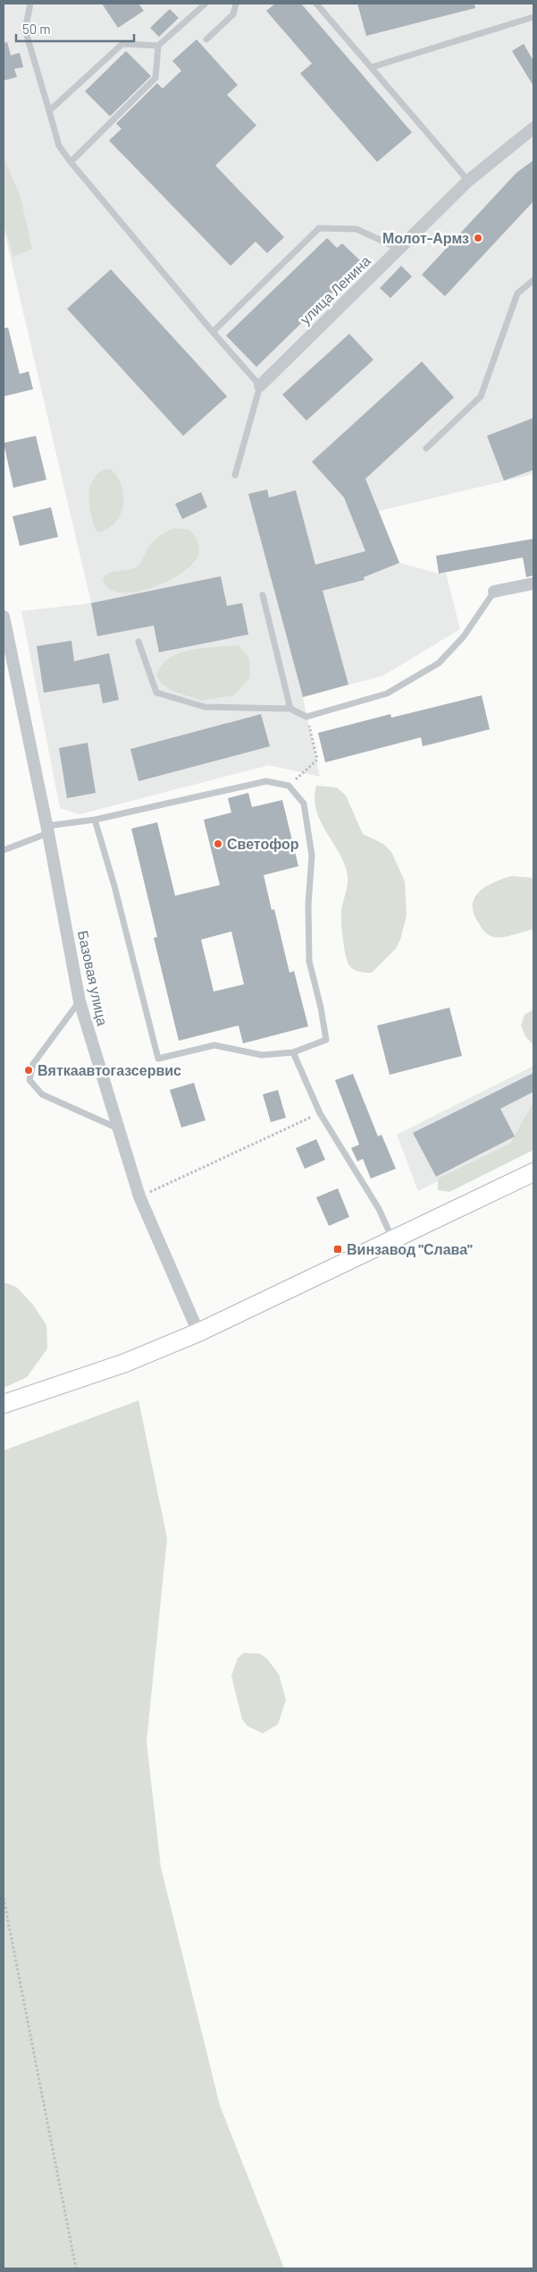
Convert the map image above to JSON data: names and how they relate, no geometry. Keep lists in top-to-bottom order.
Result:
{
  "streets": {
    "street": ["улица Ленина", "Базовая улица"]
  },
  "places": {
    "other": ["Молот-Армз", "Светофор", "Вяткаавтогазсервис"],
    "transit": ["Винзавод \"Слава\""]
  },
  "scale_bar": "50 m"
}
